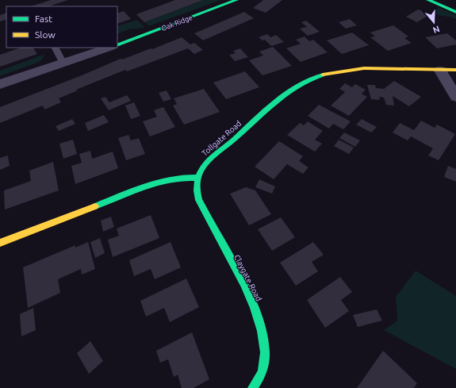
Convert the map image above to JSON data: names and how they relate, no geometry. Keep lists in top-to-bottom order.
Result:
{
  "streets": {
    "street": ["Oak Ridge", "Tollgate Road", "Claygate Road"]
  },
  "crossings": [
    ["Tollgate Road", "Claygate Road"]
  ],
  "legend": ["Fast", "Slow"],
  "north": "bottom"
}
